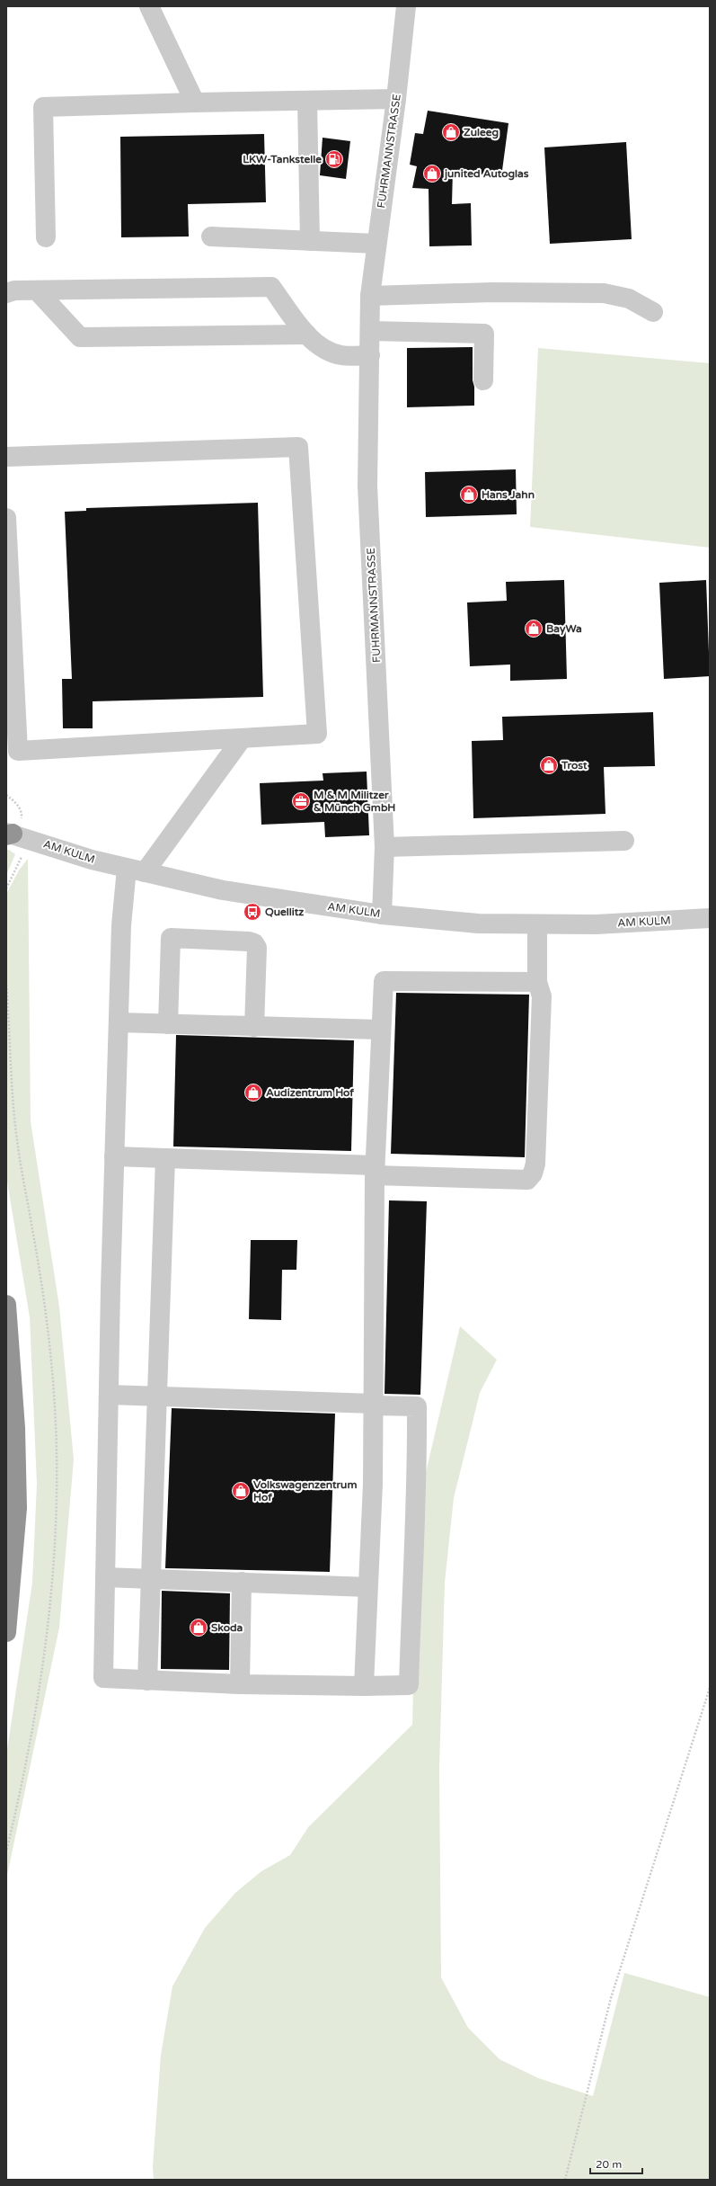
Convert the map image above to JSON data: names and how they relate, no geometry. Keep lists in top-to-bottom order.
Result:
{
  "streets": {
    "street": ["FUHRMANNSTRASSE", "AM KULM"]
  },
  "crossings": [
    ["FUHRMANNSTRASSE", "AM KULM"]
  ],
  "places": {
    "shop": [
      "Zuleeg",
      "junited Autoglas",
      "Hans Jahn",
      "BayWa",
      "Trost",
      "Audizentrum Hof",
      "Volkswagenzentrum Hof",
      "Skoda"
    ],
    "fuel station": ["LKW-Tankstelle"],
    "office": ["M & M Militzer & Münch GmbH"],
    "bus stop": ["Quellitz"]
  },
  "scale_bar": "20 m"
}
